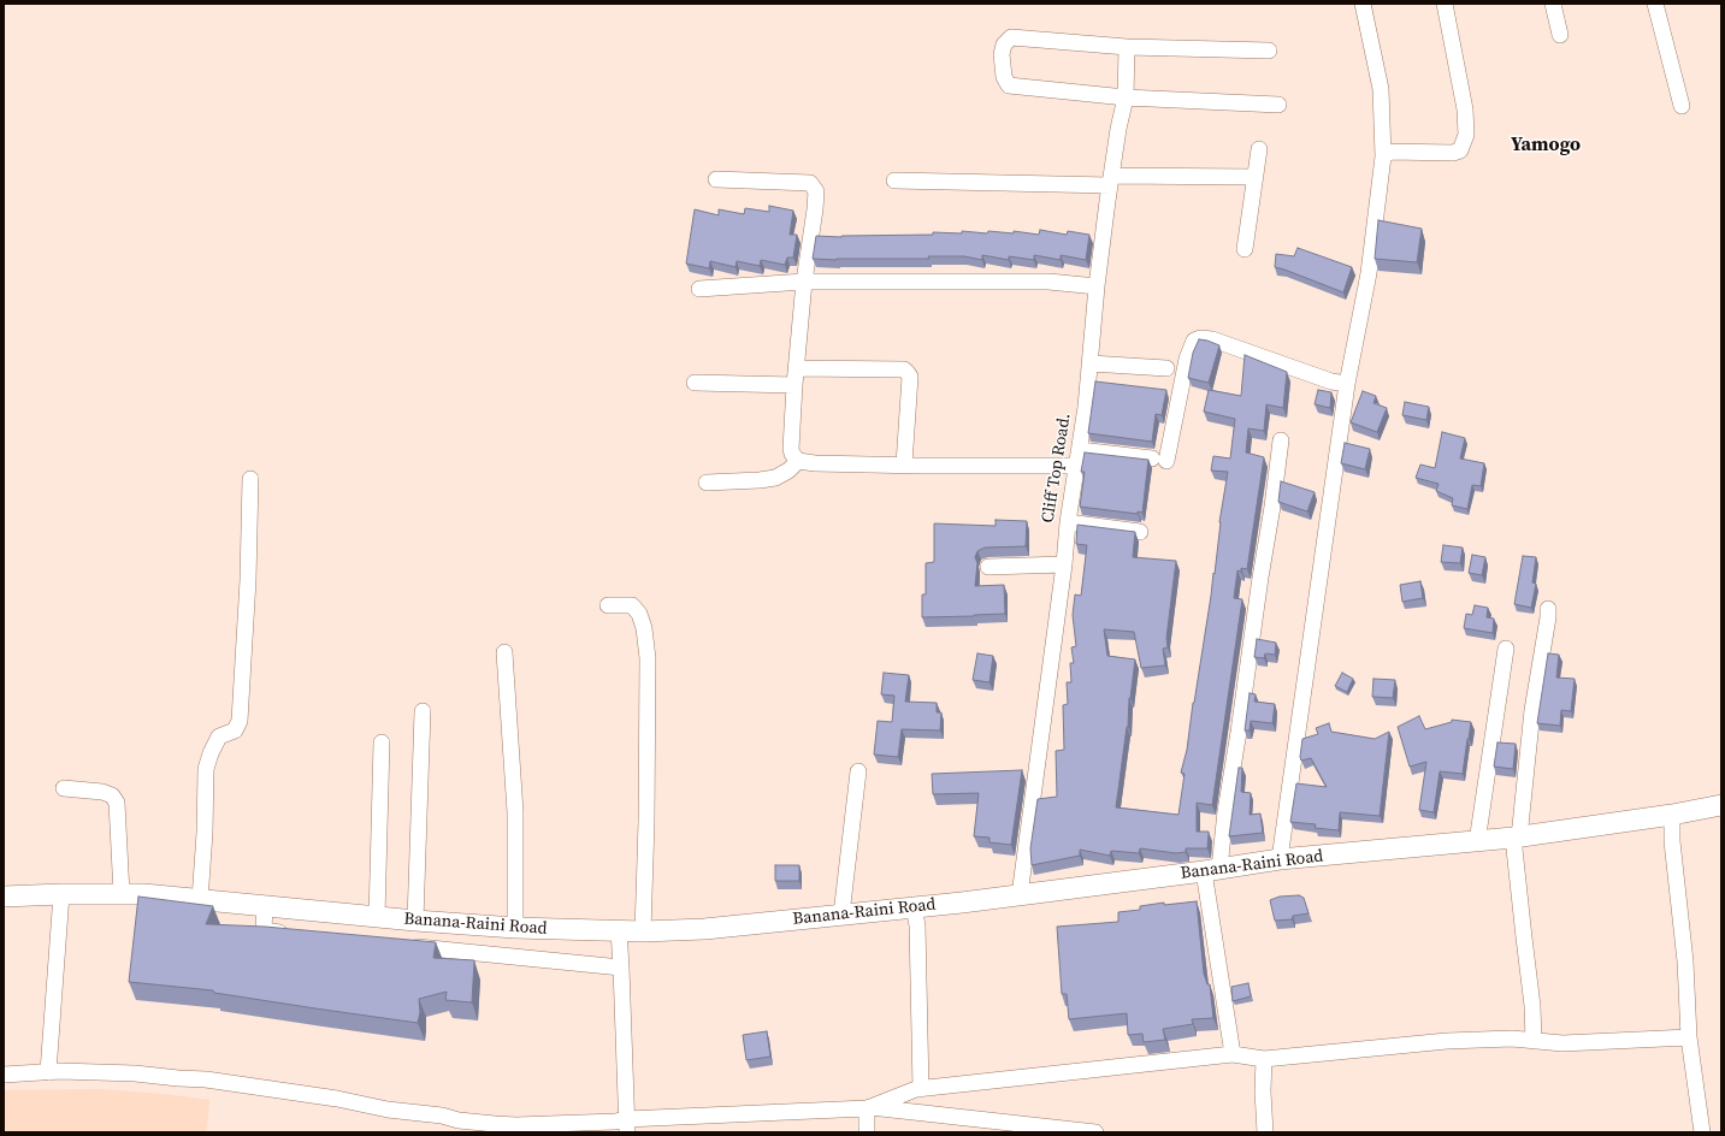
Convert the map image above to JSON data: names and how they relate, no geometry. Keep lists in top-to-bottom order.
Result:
{
  "streets": {
    "main road": ["Banana-Raini Road"],
    "street": ["Cliff Top Road."]
  },
  "crossings": [
    ["Cliff Top Road.", "Banana-Raini Road"]
  ],
  "districts": ["Yamogo"]
}
